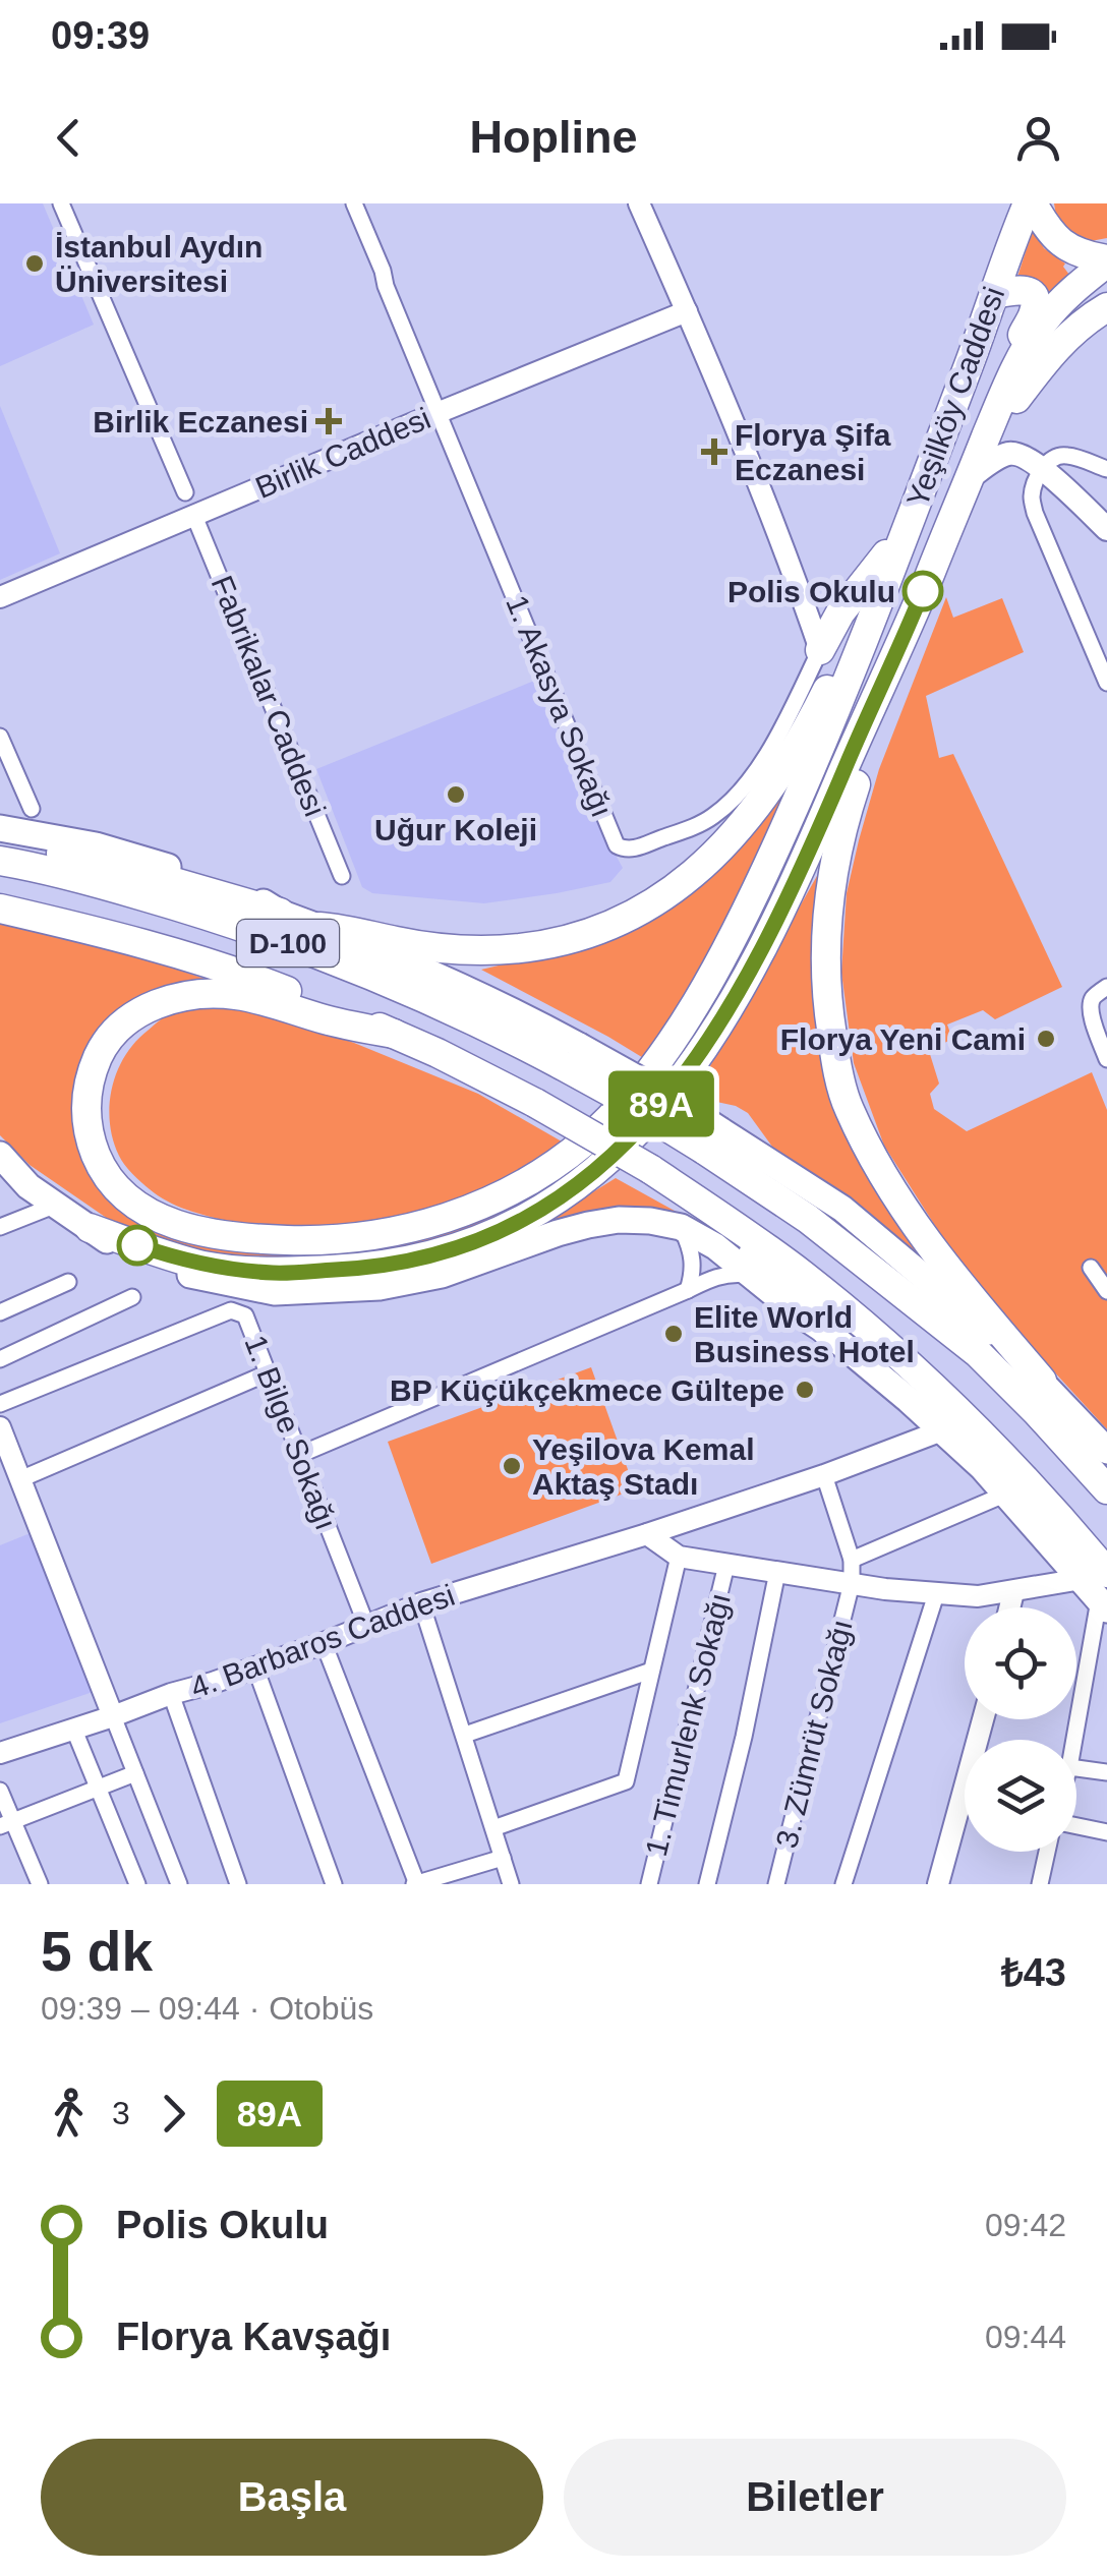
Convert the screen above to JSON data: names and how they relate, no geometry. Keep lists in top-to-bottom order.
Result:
{
  "streets": {
    "highway": ["Yeşilköy Caddesi", "D-100"],
    "street": [
      "Birlik Caddesi",
      "Fabrikalar Caddesi",
      "1. Akasya Sokağı",
      "1. Bilge Sokağı",
      "4. Barbaros Caddesi",
      "1. Timurlenk Sokağı",
      "3. Zümrüt Sokağı"
    ]
  },
  "crossings": [
    ["Birlik Caddesi", "Fabrikalar Caddesi"],
    ["Birlik Caddesi", "1. Akasya Sokağı"],
    ["1. Bilge Sokağı", "4. Barbaros Caddesi"],
    ["4. Barbaros Caddesi", "3. Zümrüt Sokağı"]
  ],
  "places": {
    "other": [
      "İstanbul Aydın Üniversitesi",
      "Polis Okulu",
      "Uğur Koleji",
      "Florya Yeni Cami",
      "Elite World Business Hotel",
      "BP Küçükçekmece Gültepe",
      "Yeşilova Kemal Aktaş Stadı"
    ],
    "health": ["Birlik Eczanesi", "Florya Şifa Eczanesi"]
  },
  "lines": ["bus line 89A"],
  "page": {
    "status": "09:39",
    "header": "Hopline",
    "on_map": "89A",
    "heading": ["5 dk", "09:39 – 09:44 · Otobüs", "₺43"],
    "legs": ["3", "89A"],
    "list": [
      {
        "name": "Polis Okulu",
        "value": "09:42"
      },
      {
        "name": "Florya Kavşağı",
        "value": "09:44"
      }
    ],
    "buttons": ["Başla", "Biletler"]
  }
}
